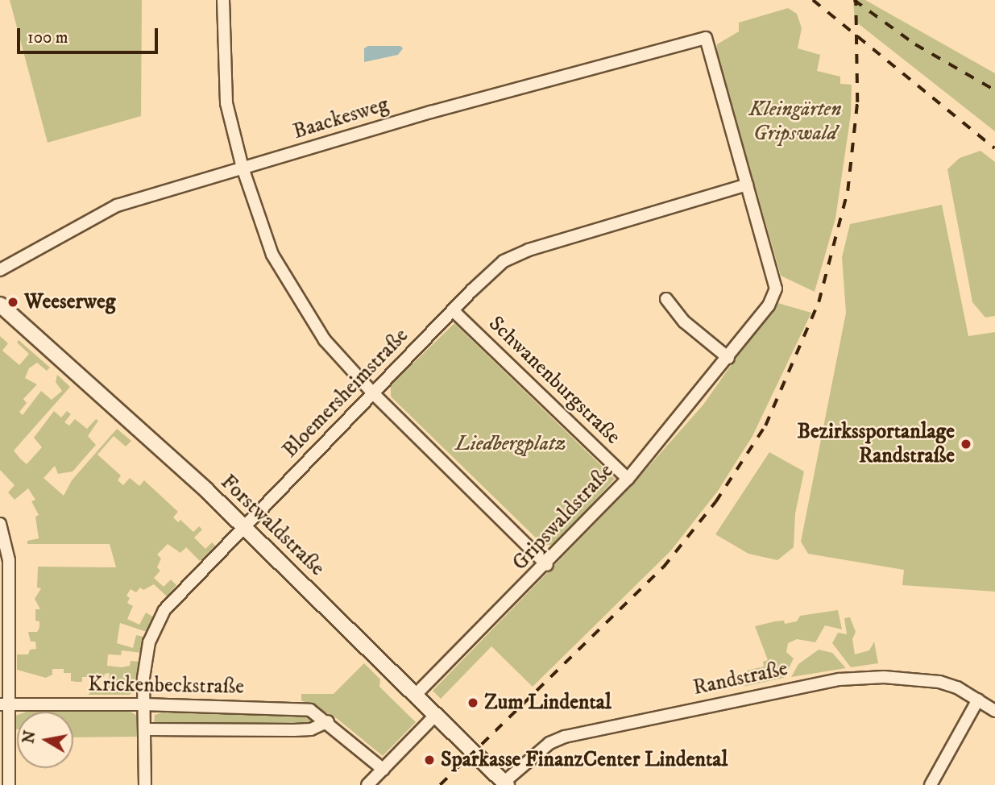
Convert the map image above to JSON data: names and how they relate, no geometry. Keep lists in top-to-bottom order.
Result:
{
  "streets": {
    "street": [
      "Baackesweg",
      "Schwanenburgstraße",
      "Bloemersheimstraße",
      "Gripswaldstraße",
      "Forstwaldstraße",
      "Randstraße",
      "Krickenbeckstraße"
    ]
  },
  "crossings": [
    ["Baackesweg", "Gripswaldstraße"],
    ["Schwanenburgstraße", "Bloemersheimstraße"],
    ["Schwanenburgstraße", "Gripswaldstraße"],
    ["Bloemersheimstraße", "Gripswaldstraße"],
    ["Bloemersheimstraße", "Forstwaldstraße"],
    ["Bloemersheimstraße", "Krickenbeckstraße"],
    ["Gripswaldstraße", "Forstwaldstraße"],
    ["Forstwaldstraße", "Randstraße"]
  ],
  "parks": ["Kleingärten Gripswald", "Liedbergplatz"],
  "places": [
    "Weeserweg",
    "Bezirkssportanlage Randstraße",
    "Zum Lindental",
    "Sparkasse FinanzCenter Lindental"
  ],
  "scale_bar": "100 m",
  "north": "left"
}
